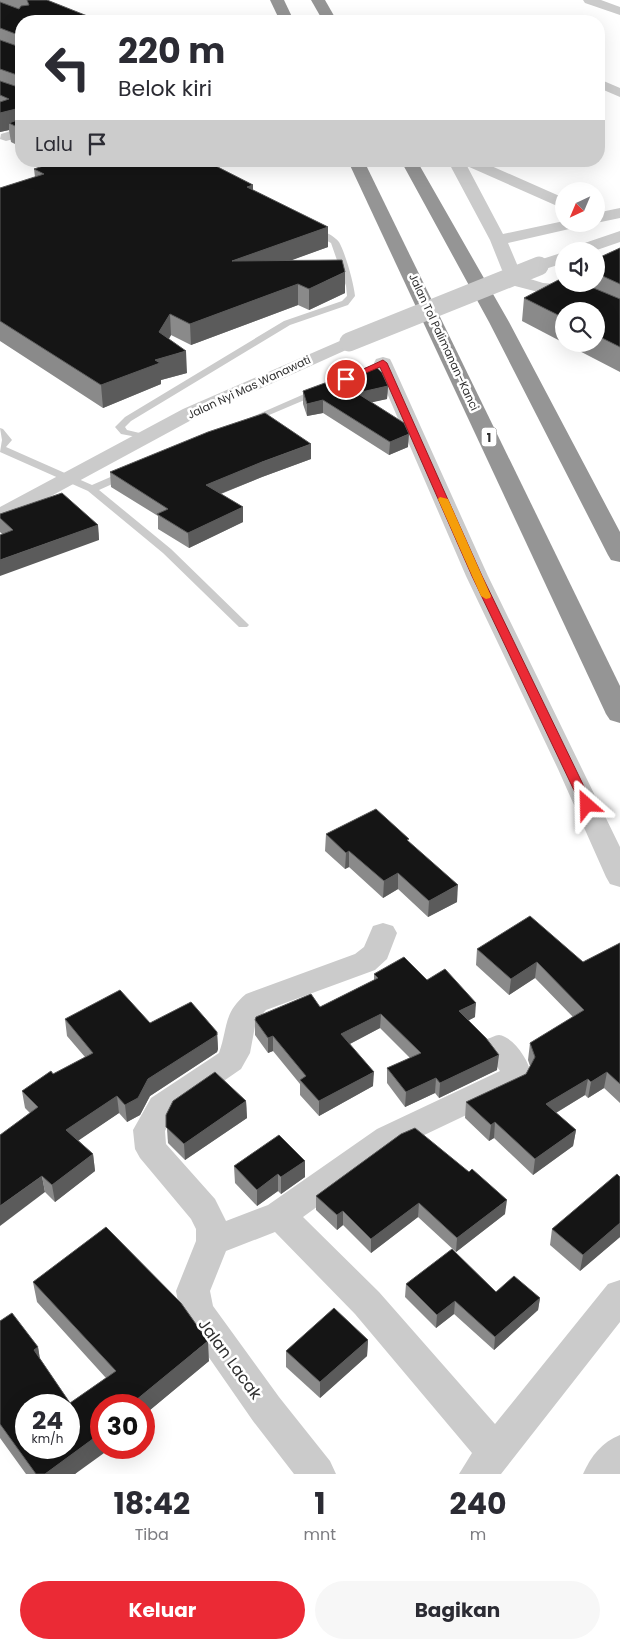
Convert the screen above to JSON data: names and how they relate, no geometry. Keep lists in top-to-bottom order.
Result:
{
  "streets": {
    "highway": ["Jalan Tol Palimanan–Kanci", "1"],
    "street": ["Jalan Nyi Mas Wanawati", "Jalan Lacak"]
  },
  "north": "bottom left",
  "page": {
    "turn": ["220 m", "Belok kiri"],
    "then": "Lalu",
    "speed": "24 km/h",
    "limit": "30",
    "eta": [
      "18:42",
      "Tiba",
      "1",
      "mnt",
      "240",
      "m"
    ],
    "buttons": ["Keluar", "Bagikan"]
  }
}
